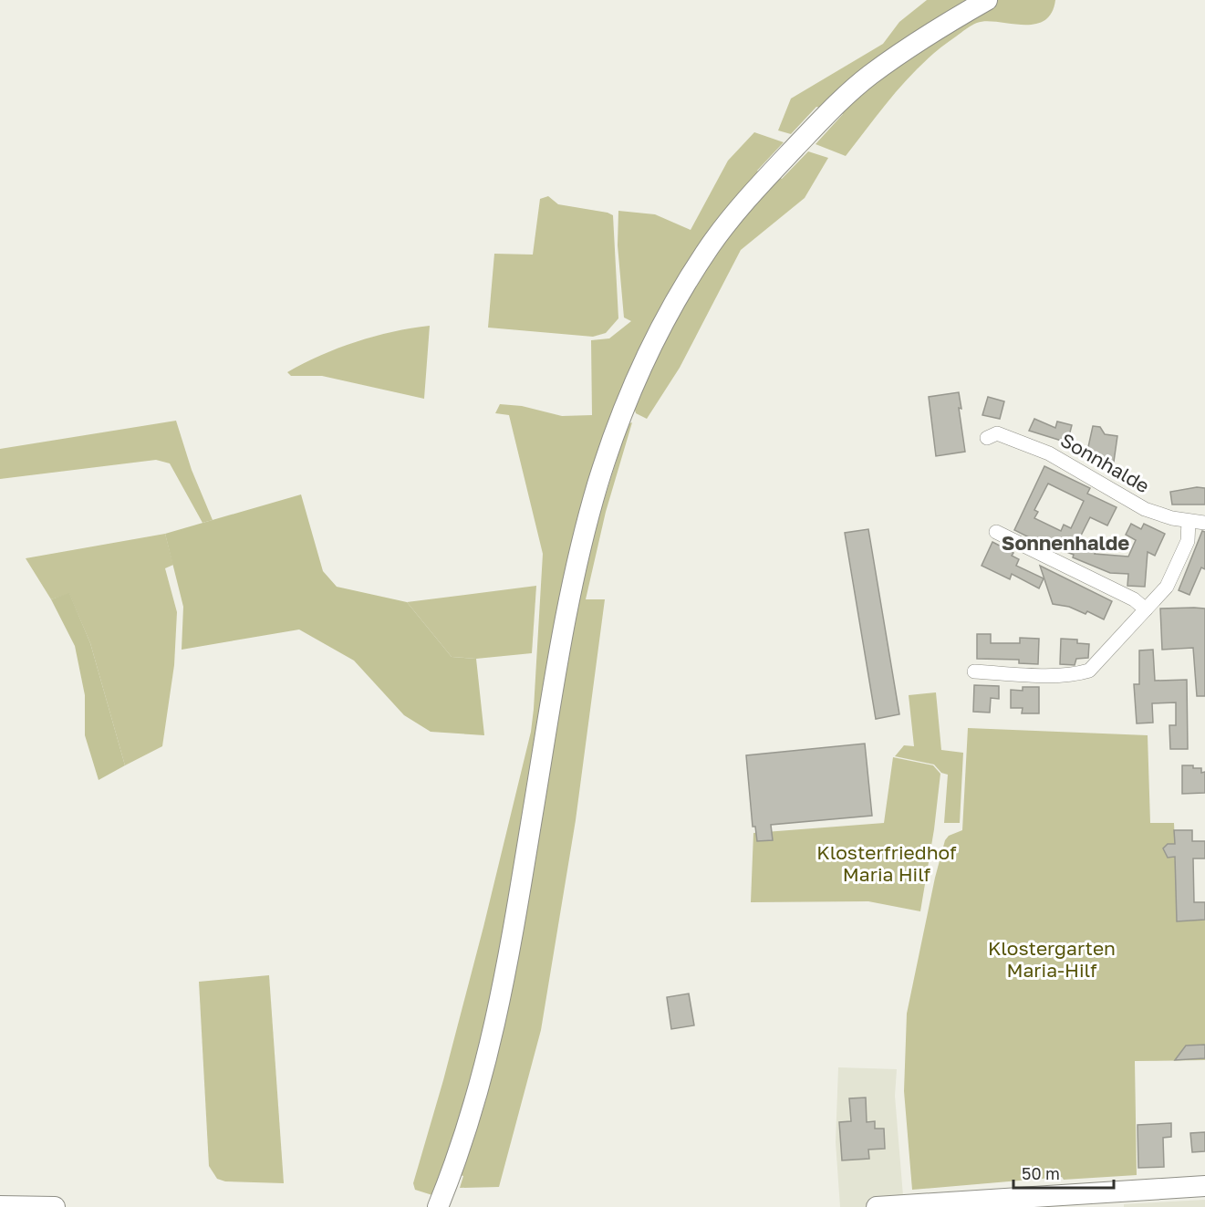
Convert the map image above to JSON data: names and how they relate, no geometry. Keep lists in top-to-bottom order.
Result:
{
  "streets": {
    "street": ["Sonnhalde"]
  },
  "districts": ["Sonnenhalde"],
  "parks": ["Klosterfriedhof Maria Hilf", "Klostergarten Maria-Hilf"],
  "scale_bar": "50 m"
}
